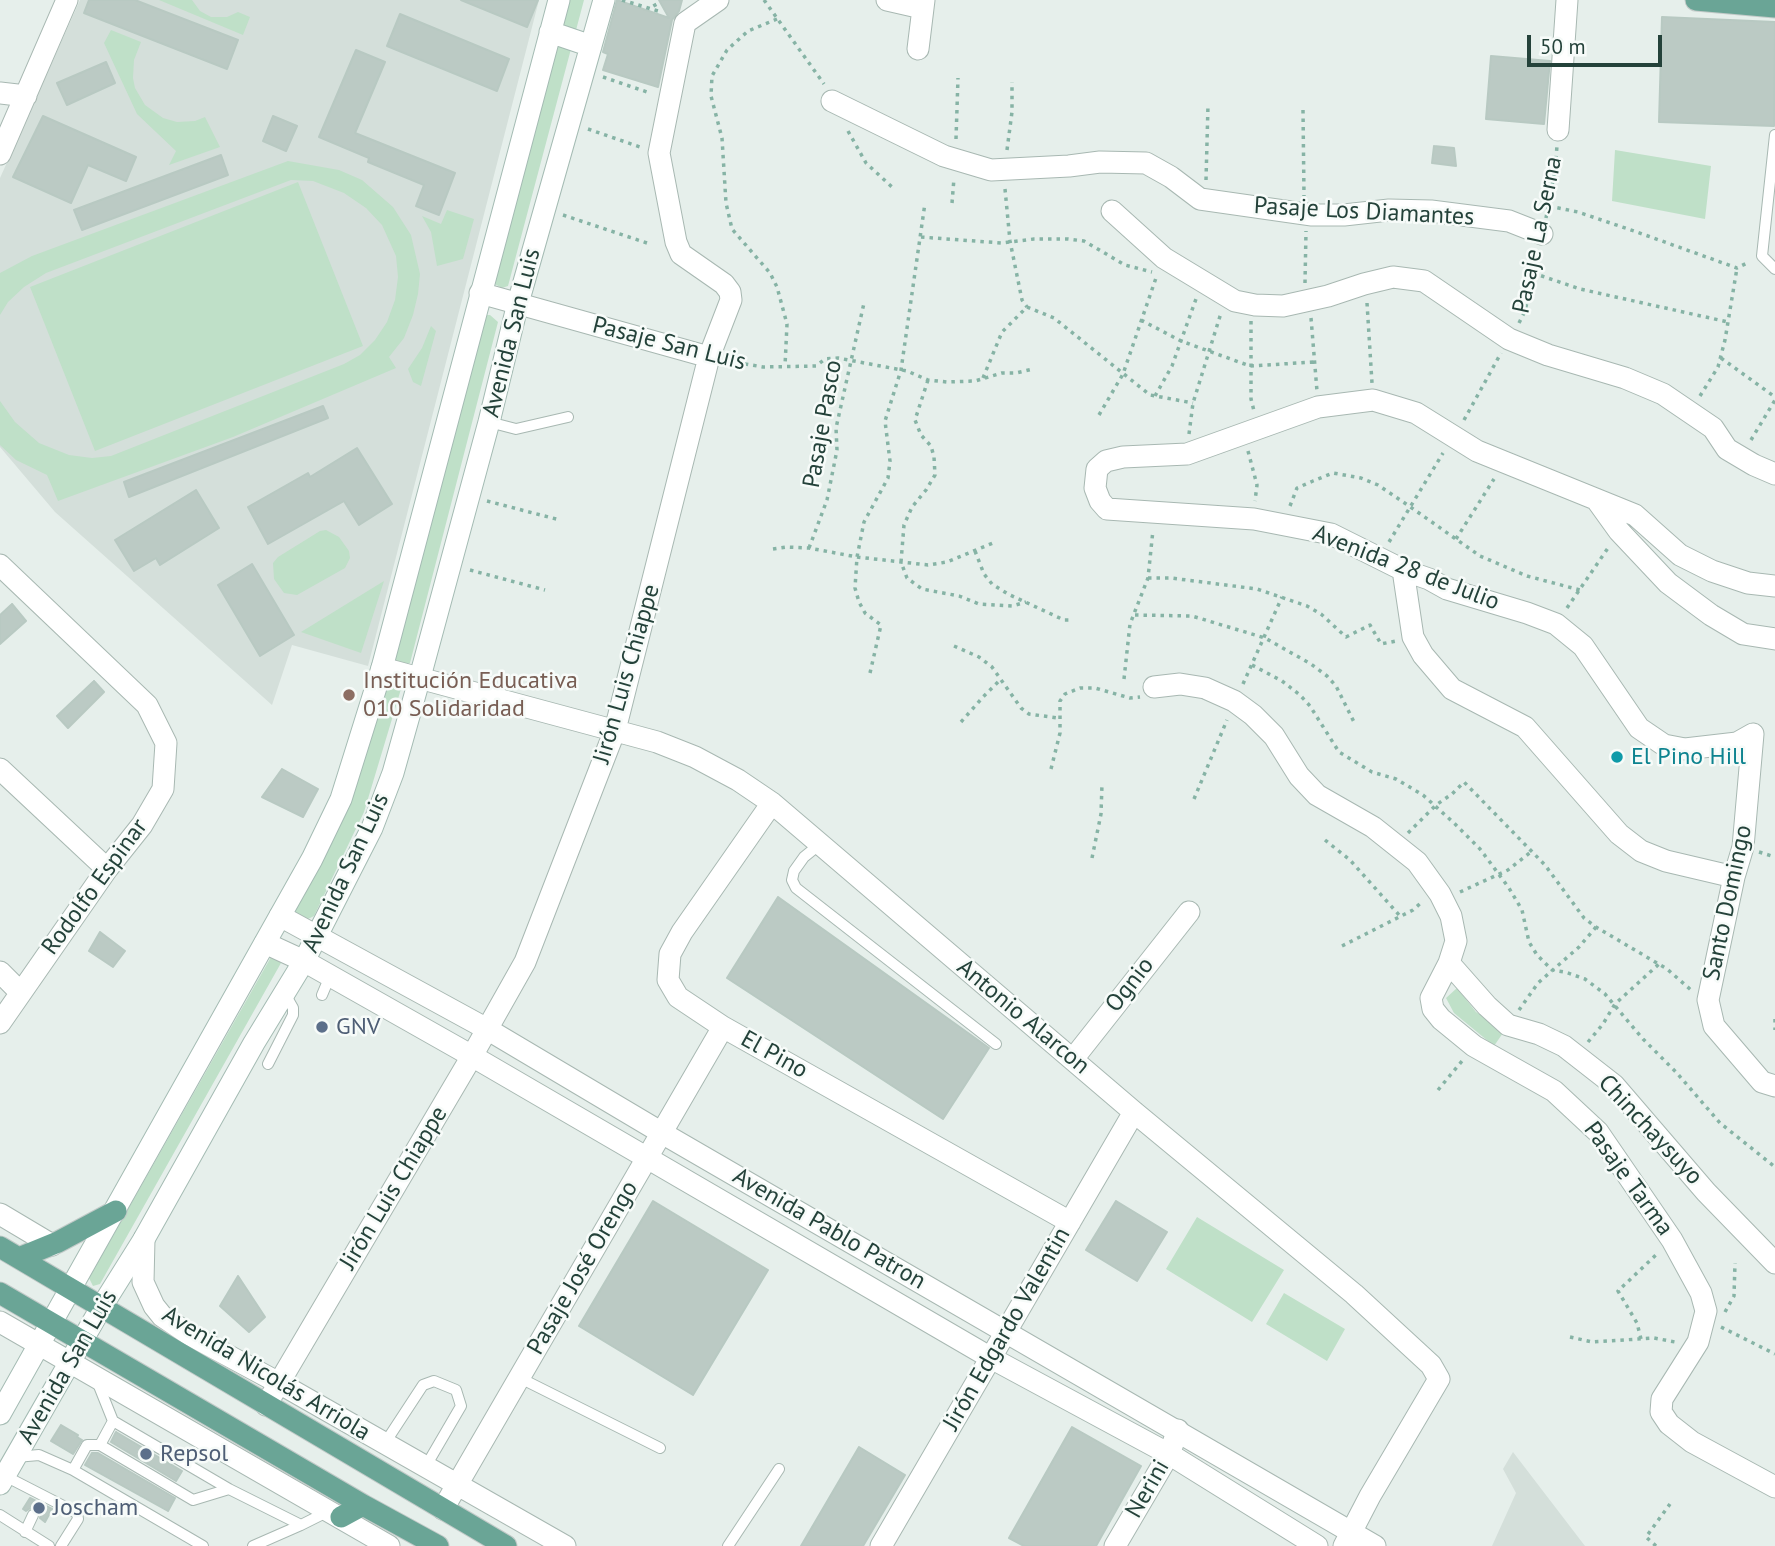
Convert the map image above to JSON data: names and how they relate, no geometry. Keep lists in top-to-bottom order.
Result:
{
  "streets": {
    "main road": ["Avenida Nicolás Arriola"],
    "street": [
      "Pasaje Los Diamantes",
      "Pasaje La Serna",
      "Avenida San Luis",
      "Pasaje San Luis",
      "Avenida 28 de Julio",
      "Jirón Luis Chiappe",
      "Rodolfo Espinar",
      "Santo Domingo",
      "Ognio",
      "Antonio Alarcon",
      "El Pino",
      "Chinchaysuyo",
      "Pasaje Tarma",
      "Avenida Pablo Patron",
      "Pasaje José Orengo",
      "Jirón Edgardo Valentin",
      "Nerini"
    ],
    "path": ["Pasaje Pasco"]
  },
  "crossings": [
    ["Pasaje Los Diamantes", "Pasaje La Serna"],
    ["Pasaje La Serna", "Avenida 28 de Julio"],
    ["Avenida San Luis", "Pasaje San Luis"],
    ["Avenida San Luis", "Antonio Alarcon"],
    ["Avenida San Luis", "Avenida Pablo Patron"],
    ["Avenida San Luis", "Avenida Nicolás Arriola"],
    ["Pasaje San Luis", "Pasaje Pasco"],
    ["Pasaje San Luis", "Jirón Luis Chiappe"],
    ["Avenida 28 de Julio", "Santo Domingo"],
    ["Jirón Luis Chiappe", "Antonio Alarcon"],
    ["Jirón Luis Chiappe", "Avenida Pablo Patron"],
    ["Jirón Luis Chiappe", "Avenida Nicolás Arriola"],
    ["Ognio", "Antonio Alarcon"],
    ["Antonio Alarcon", "El Pino"],
    ["Antonio Alarcon", "Avenida Pablo Patron"],
    ["Antonio Alarcon", "Jirón Edgardo Valentin"],
    ["El Pino", "Pasaje José Orengo"],
    ["El Pino", "Jirón Edgardo Valentin"],
    ["Chinchaysuyo", "Pasaje Tarma"],
    ["Avenida Pablo Patron", "Pasaje José Orengo"],
    ["Avenida Pablo Patron", "Jirón Edgardo Valentin"],
    ["Avenida Pablo Patron", "Nerini"],
    ["Pasaje José Orengo", "Avenida Nicolás Arriola"]
  ],
  "places": [
    "Institución Educativa 010 Solidaridad",
    "El Pino Hill",
    "GNV",
    "Repsol",
    "Joscham"
  ],
  "scale_bar": "50 m"
}
